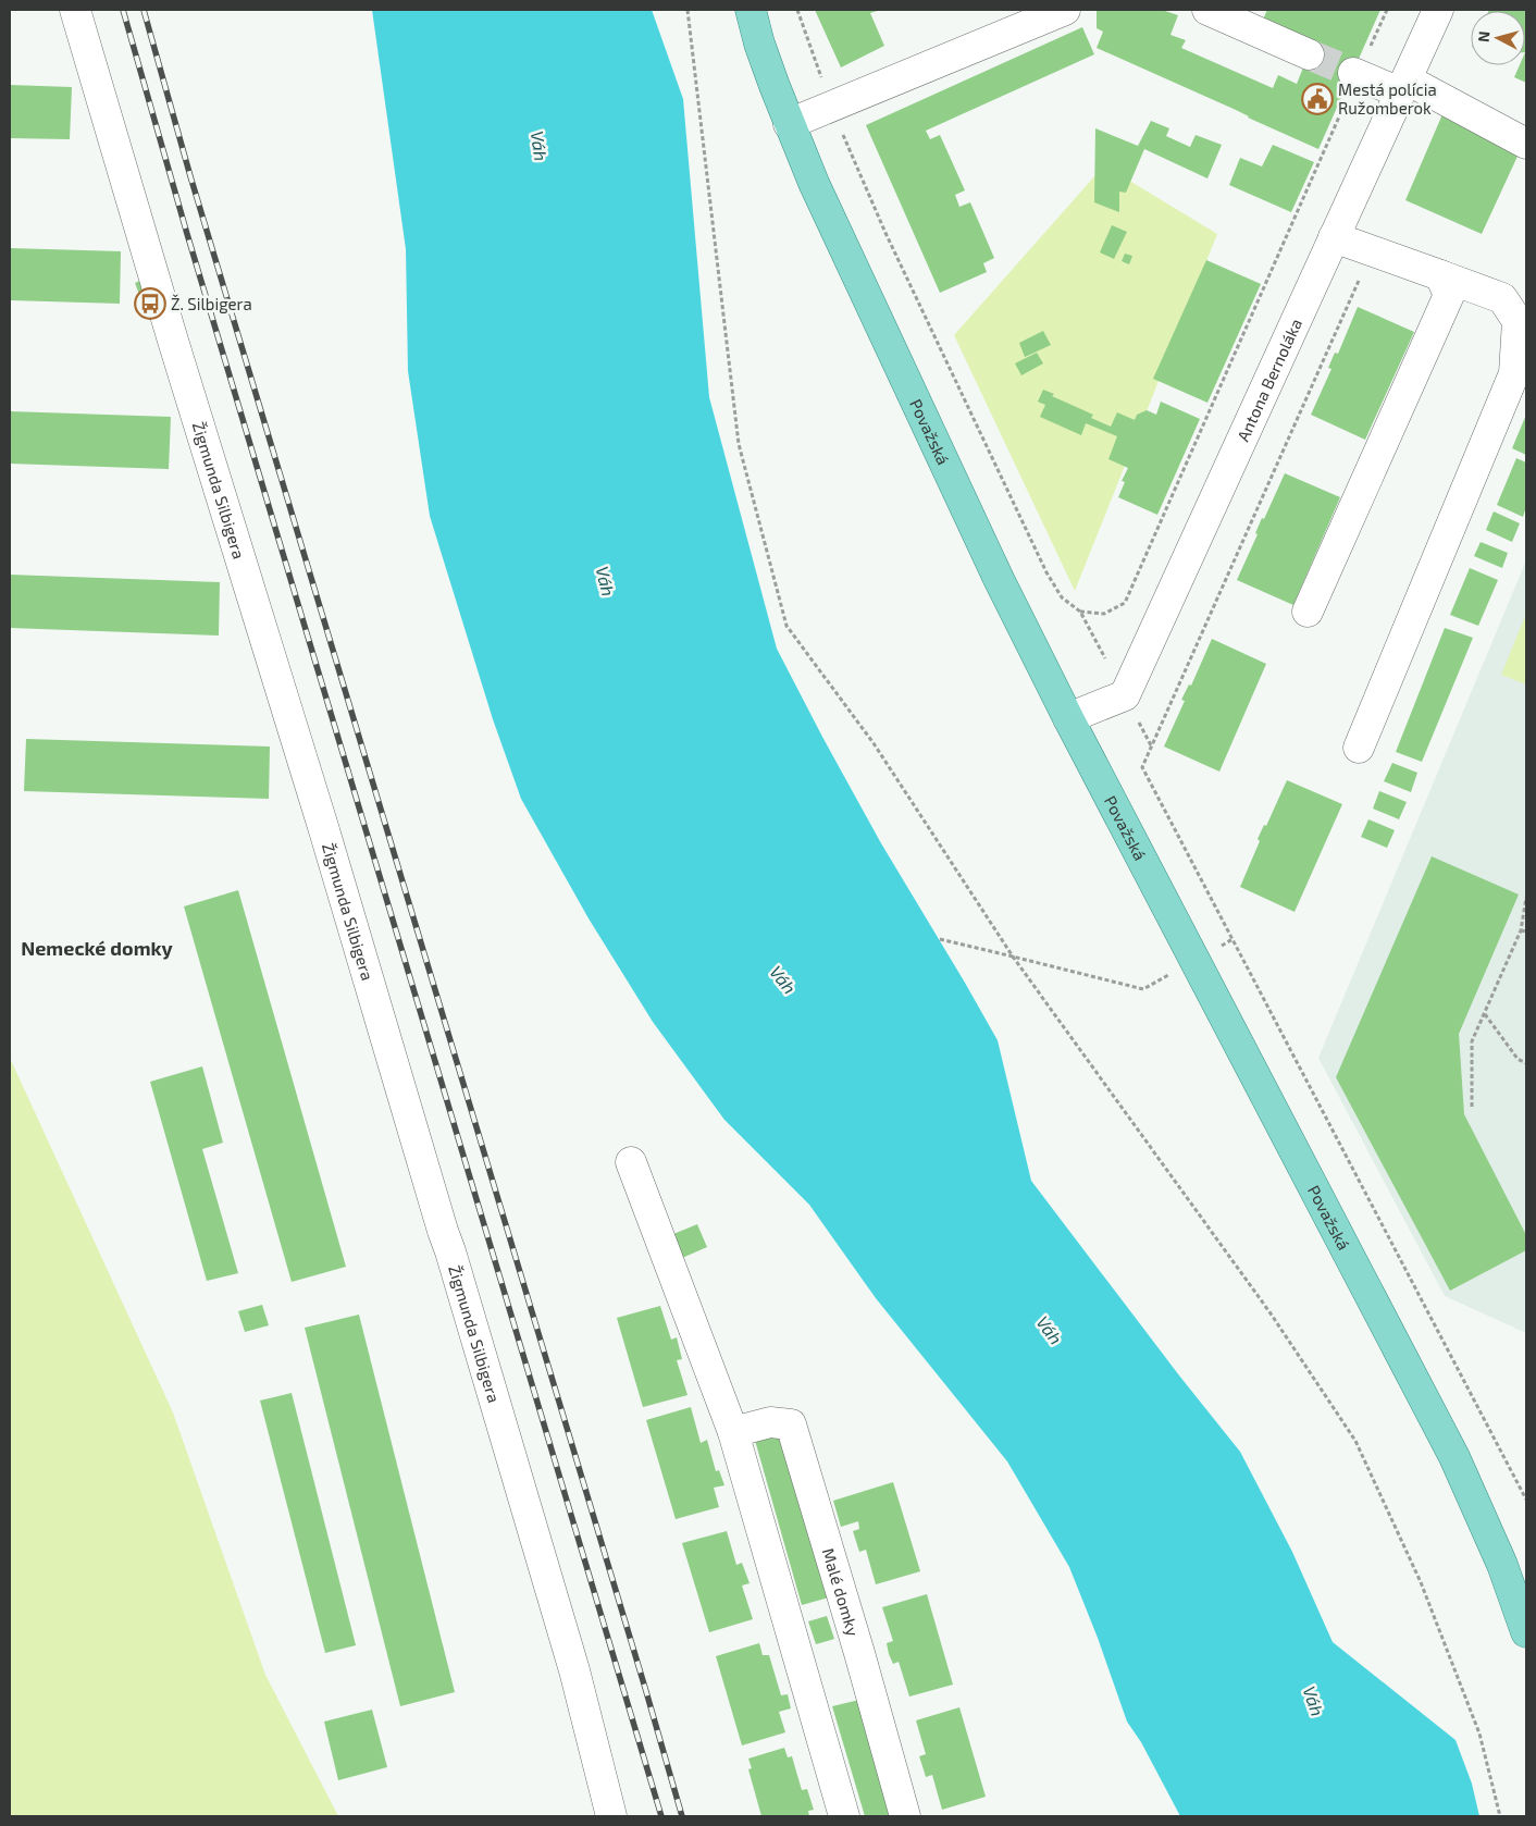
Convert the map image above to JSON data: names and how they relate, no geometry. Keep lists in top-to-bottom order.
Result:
{
  "streets": {
    "main road": ["Považská"],
    "street": ["Antona Bernoláka", "Žigmunda Silbigera", "Malé domky"]
  },
  "districts": ["Nemecké domky"],
  "water": ["Váh"],
  "places": {
    "public building": ["Mestá polícia Ružomberok"],
    "bus stop": ["Ž. Silbigera"]
  },
  "north": "left"
}
